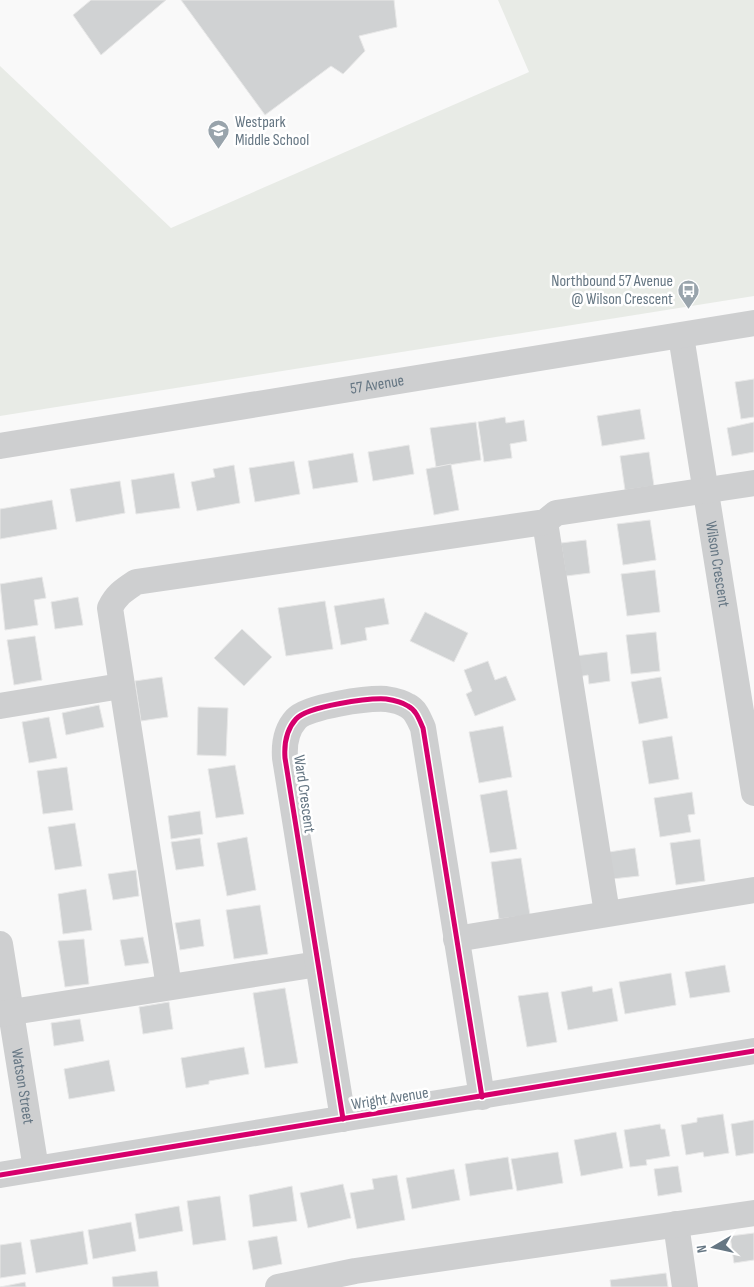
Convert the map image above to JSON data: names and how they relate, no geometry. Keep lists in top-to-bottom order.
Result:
{
  "streets": {
    "street": [
      "57 Avenue",
      "Wilson Crescent",
      "Ward Crescent",
      "Watson Street",
      "Wright Avenue"
    ]
  },
  "crossings": [
    ["57 Avenue", "Wilson Crescent"],
    ["Ward Crescent", "Wright Avenue"],
    ["Watson Street", "Wright Avenue"]
  ],
  "places": {
    "school or university": ["Westpark Middle School"],
    "bus stop": ["Northbound 57 Avenue @ Wilson Crescent"]
  },
  "north": "left"
}
